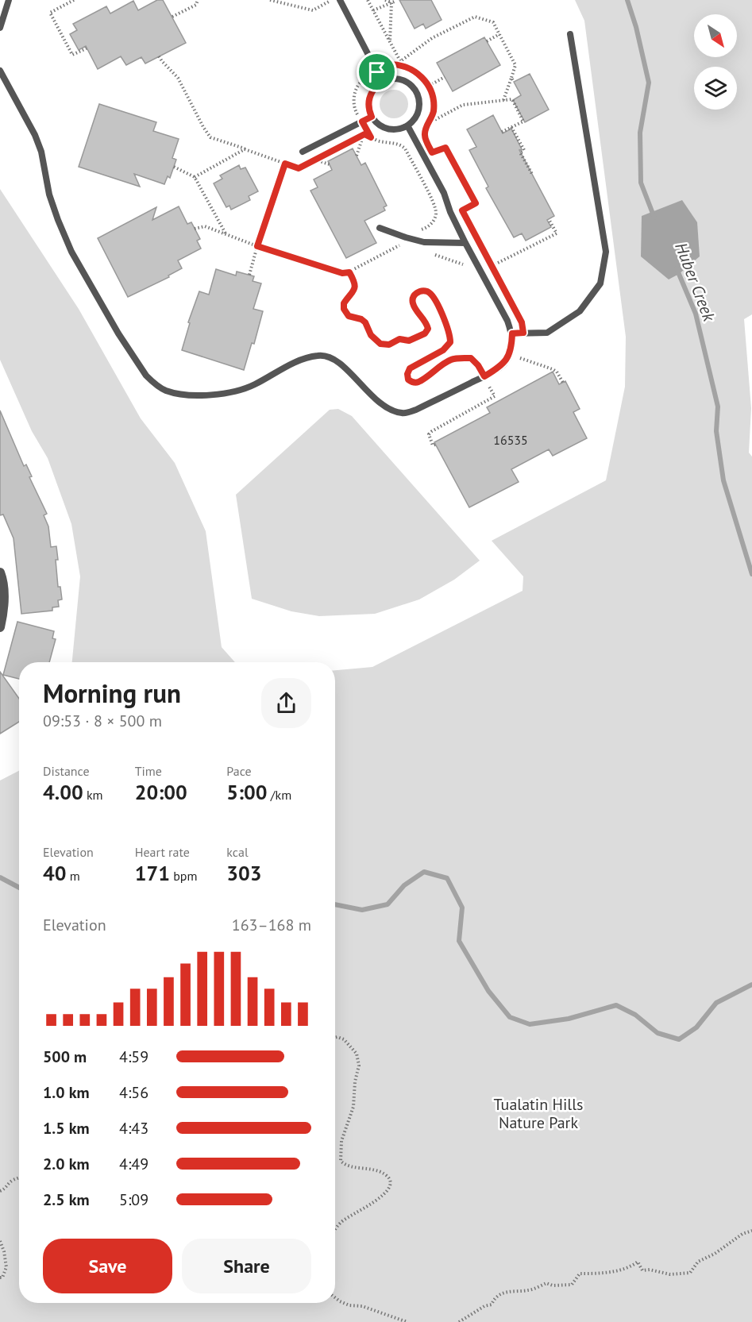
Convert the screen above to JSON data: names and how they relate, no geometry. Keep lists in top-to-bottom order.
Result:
{
  "water": ["Huber Creek"],
  "parks": ["Tualatin Hills Nature Park"],
  "house_numbers": ["16535"],
  "north": "bottom right",
  "page": {
    "heading": ["Morning run", "09:53 · 8 × 500 m"],
    "stats": [
      ["Distance", "4.00 km"],
      ["Time", "20:00"],
      ["Pace", "5:00 /km"],
      ["Elevation", "40 m"],
      ["Heart rate", "171 bpm"],
      ["kcal", "303"]
    ],
    "chart": ["Elevation", "163–168 m"],
    "list": [
      {
        "name": "500 m",
        "note": "4:59"
      },
      {
        "name": "1.0 km",
        "note": "4:56"
      },
      {
        "name": "1.5 km",
        "note": "4:43"
      },
      {
        "name": "2.0 km",
        "note": "4:49"
      },
      {
        "name": "2.5 km",
        "note": "5:09"
      }
    ],
    "buttons": ["Save", "Share"]
  }
}
